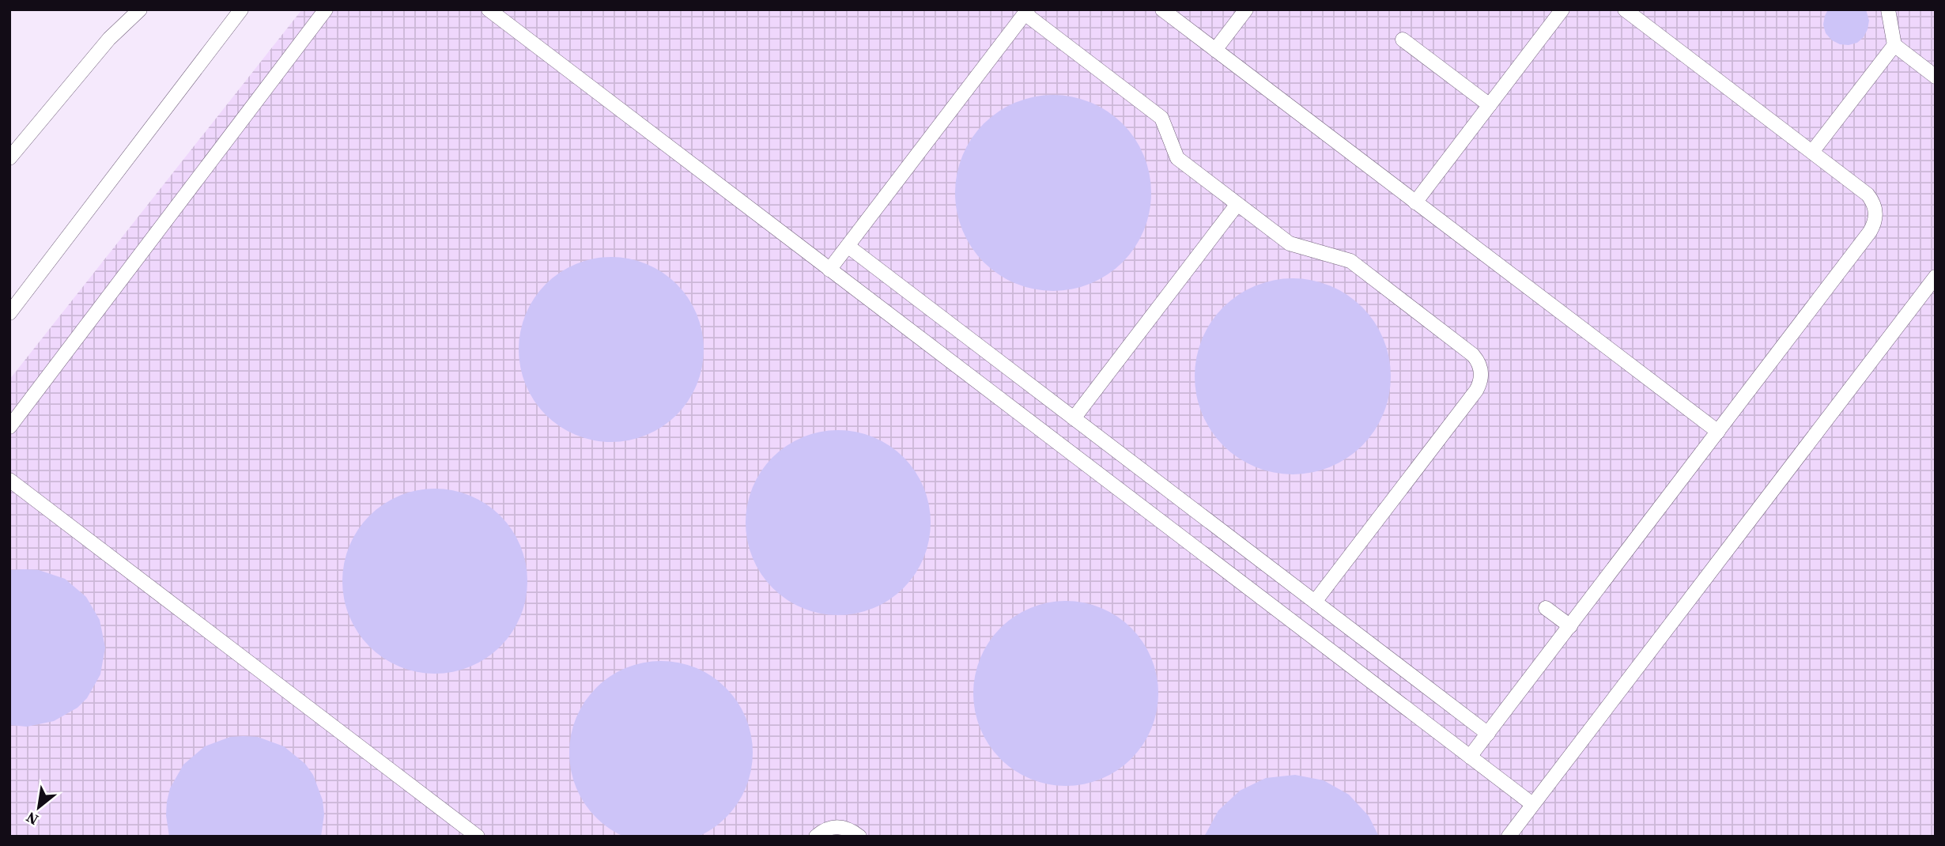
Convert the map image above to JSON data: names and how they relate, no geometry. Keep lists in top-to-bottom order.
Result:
{
  "north": "bottom left"
}
